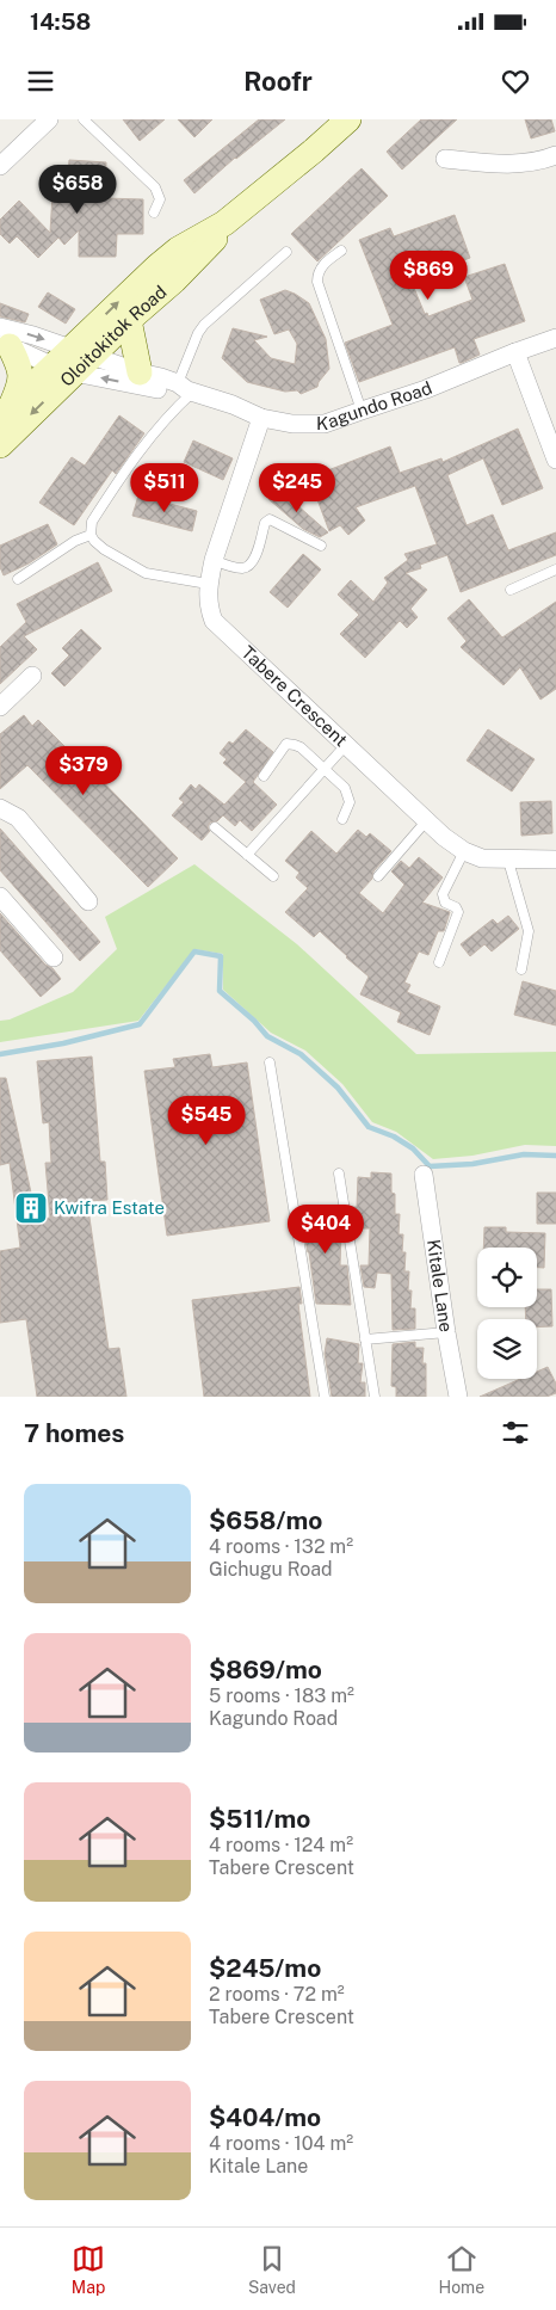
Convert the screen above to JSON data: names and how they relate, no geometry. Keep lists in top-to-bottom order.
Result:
{
  "streets": {
    "main road": ["Oloitokitok Road"],
    "street": ["Kagundo Road", "Tabere Crescent", "Kitale Lane"]
  },
  "crossings": [
    ["Oloitokitok Road", "Kagundo Road"],
    ["Kagundo Road", "Tabere Crescent"]
  ],
  "places": {
    "building": ["Kwifra Estate"]
  },
  "page": {
    "status": "14:58",
    "header": "Roofr",
    "price": [
      "$658",
      "$869",
      "$511",
      "$245",
      "$379",
      "$545",
      "$404"
    ],
    "heading": "7 homes",
    "list": [
      {
        "name": "$658/mo",
        "note": "4 rooms · 132 m² · Gichugu Road"
      },
      {
        "name": "$869/mo",
        "note": "5 rooms · 183 m² · Kagundo Road"
      },
      {
        "name": "$511/mo",
        "note": "4 rooms · 124 m² · Tabere Crescent"
      },
      {
        "name": "$245/mo",
        "note": "2 rooms · 72 m² · Tabere Crescent"
      },
      {
        "name": "$404/mo",
        "note": "4 rooms · 104 m² · Kitale Lane"
      }
    ],
    "tabs": ["Map", "Saved", "Home"]
  }
}
